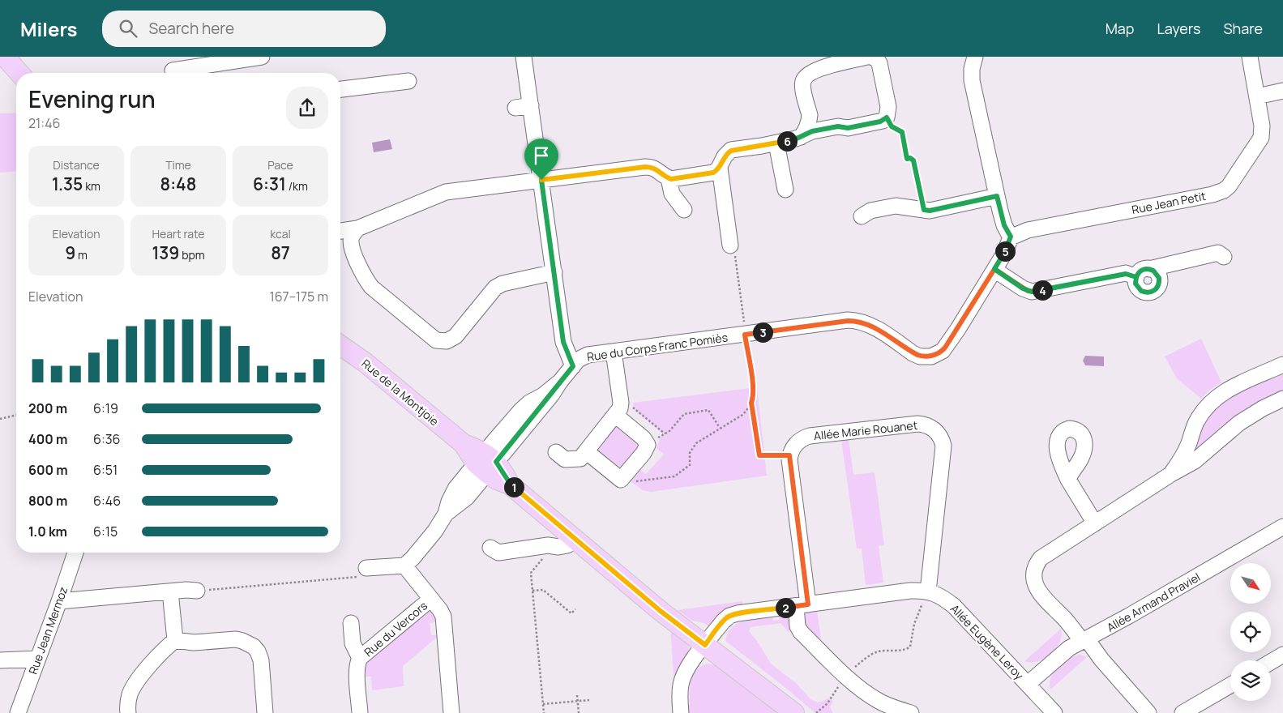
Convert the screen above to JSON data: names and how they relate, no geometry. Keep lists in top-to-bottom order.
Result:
{
  "streets": {
    "main road": ["Rue de la Montjoie"],
    "street": [
      "Rue Jean Petit",
      "Rue du Corps Franc Pomiès",
      "Allée Marie Rouanet",
      "Allée Armand Praviel",
      "Rue du Vercors",
      "Rue Jean Mermoz",
      "Allée Eugène Leroy"
    ]
  },
  "crossings": [
    ["Rue Jean Petit", "Rue du Corps Franc Pomiès"],
    ["Rue du Corps Franc Pomiès", "Rue de la Montjoie"],
    ["Rue du Corps Franc Pomiès", "Rue du Vercors"],
    ["Allée Marie Rouanet", "Allée Eugène Leroy"],
    ["Allée Armand Praviel", "Allée Eugène Leroy"]
  ],
  "north": "bottom right",
  "page": {
    "header": "Milers",
    "search": "Search here",
    "nav": ["Map", "Layers", "Share"],
    "heading": ["Evening run", "21:46"],
    "pins": [
      "6",
      "5",
      "4",
      "3",
      "1",
      "2"
    ],
    "stats": [
      ["Distance", "1.35 km"],
      ["Time", "8:48"],
      ["Pace", "6:31 /km"],
      ["Elevation", "9 m"],
      ["Heart rate", "139 bpm"],
      ["kcal", "87"]
    ],
    "chart": ["Elevation", "167–175 m"],
    "list": [
      {
        "name": "200 m",
        "note": "6:19"
      },
      {
        "name": "400 m",
        "note": "6:36"
      },
      {
        "name": "600 m",
        "note": "6:51"
      },
      {
        "name": "800 m",
        "note": "6:46"
      },
      {
        "name": "1.0 km",
        "note": "6:15"
      }
    ]
  }
}
